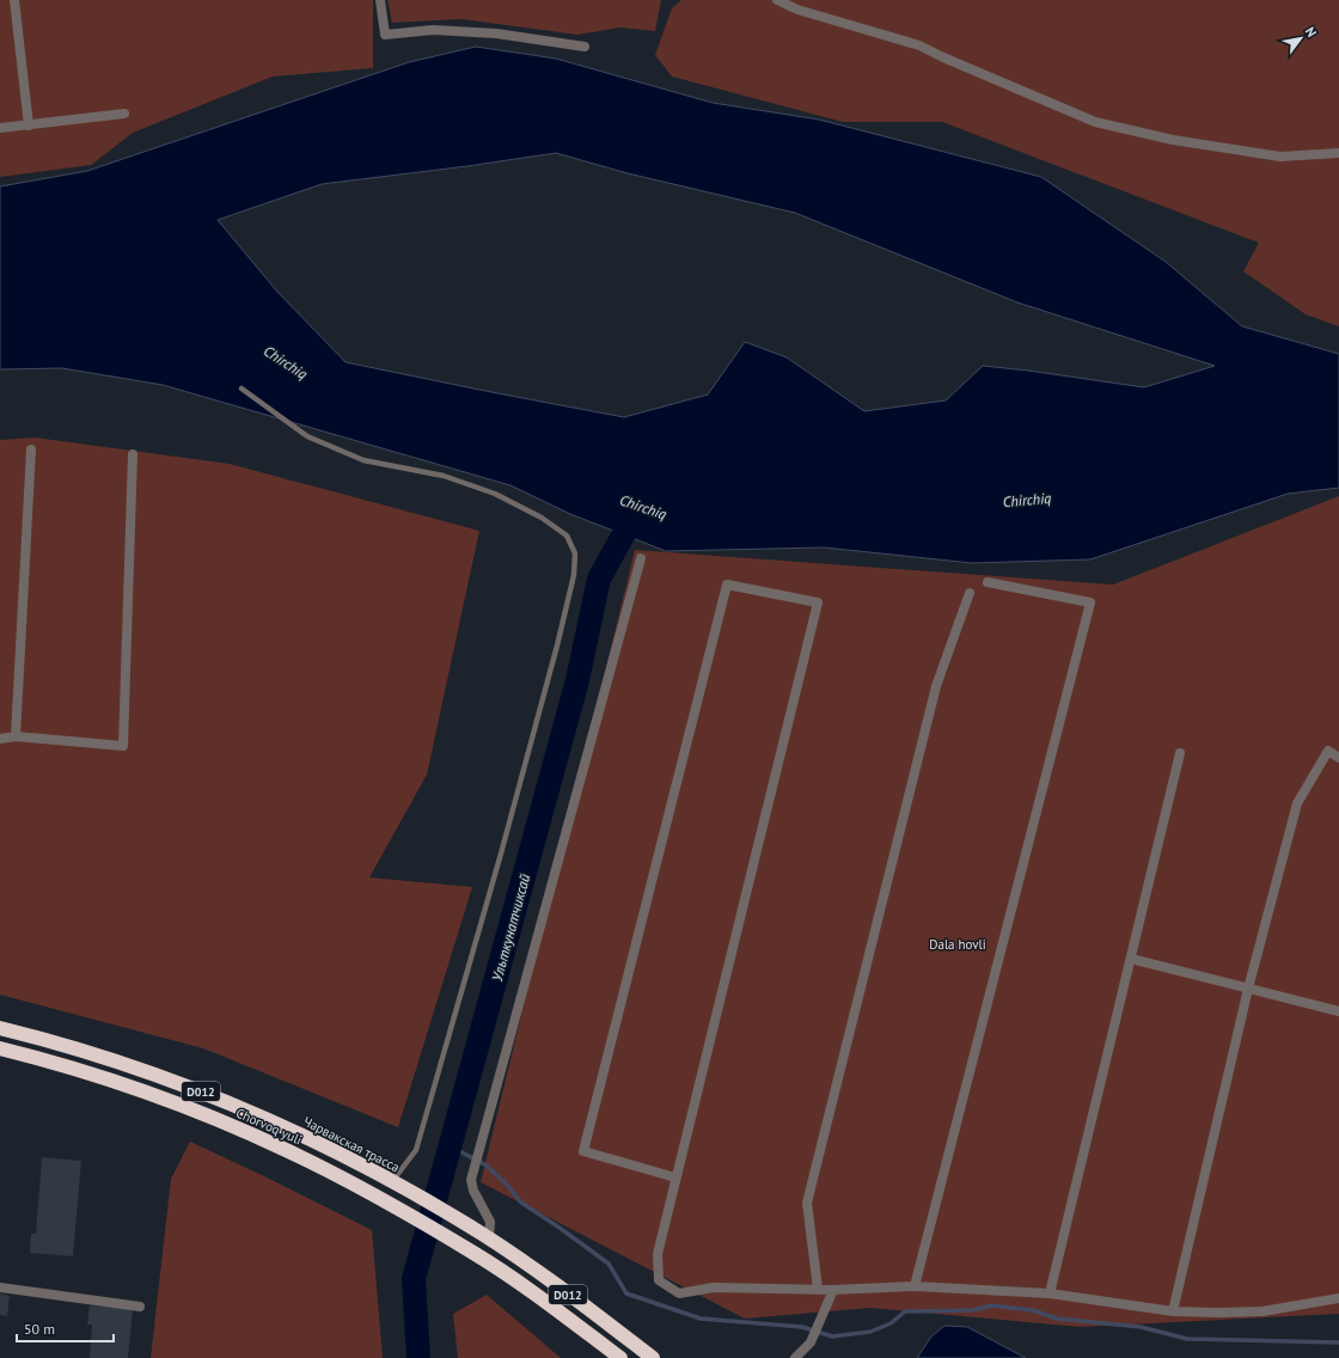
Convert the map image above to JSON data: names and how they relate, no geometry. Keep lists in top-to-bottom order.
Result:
{
  "streets": {
    "highway": ["D012", "Chorvoq yuli", "Чарвакская трасса"]
  },
  "water": ["Chirchiq", "Ульткунатчиксай"],
  "parks": ["Dala hovli"],
  "scale_bar": "50 m",
  "north": "top right"
}
